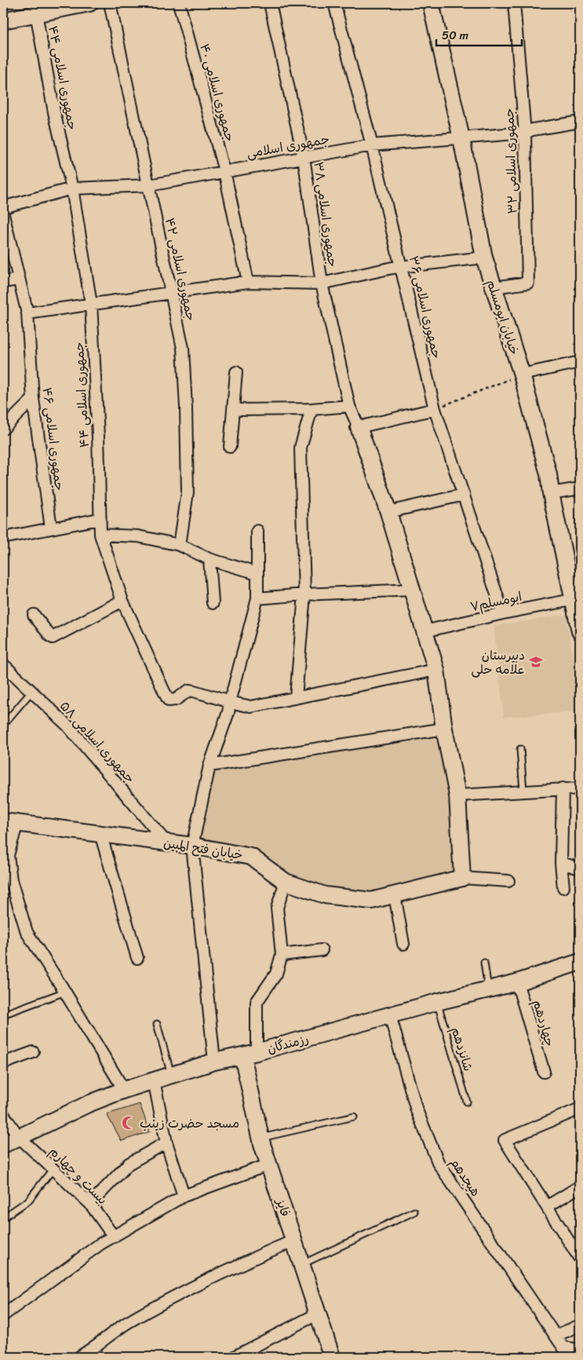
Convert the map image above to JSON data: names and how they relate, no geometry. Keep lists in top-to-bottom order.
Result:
{
  "streets": {
    "street": [
      "جمهوری اسلامی ۴۴",
      "جمهوری اسلامی ۴۰",
      "جمهوری اسلامی",
      "جمهوری اسلامی ۳۲",
      "جمهوری اسلامی ۳۸",
      "جمهوری اسلامی ۴۲",
      "جمهوری اسلامی ۳۶",
      "خیابان ابومسلم",
      "جمهوری اسلامی ۴۶",
      "ابومسلم۷",
      "جمهوری اسلامی ۵۸",
      "خیابان فتح المبین",
      "چهاردهم",
      "رزمندگان",
      "بیست و چهارم",
      "هیجدهم",
      "فایز"
    ],
    "lane": ["شانزدهم"]
  },
  "crossings": [
    ["جمهوری اسلامی ۴۴", "جمهوری اسلامی"],
    ["جمهوری اسلامی ۴۰", "جمهوری اسلامی"],
    ["جمهوری اسلامی", "جمهوری اسلامی ۳۲"],
    ["جمهوری اسلامی", "جمهوری اسلامی ۳۸"],
    ["جمهوری اسلامی", "جمهوری اسلامی ۴۲"],
    ["جمهوری اسلامی", "جمهوری اسلامی ۳۶"],
    ["جمهوری اسلامی", "خیابان ابومسلم"],
    ["جمهوری اسلامی ۳۲", "خیابان ابومسلم"],
    ["جمهوری اسلامی ۳۶", "ابومسلم۷"],
    ["خیابان ابومسلم", "ابومسلم۷"],
    ["جمهوری اسلامی ۵۸", "خیابان فتح المبین"],
    ["چهاردهم", "رزمندگان"],
    ["رزمندگان", "شانزدهم"],
    ["رزمندگان", "بیست و چهارم"],
    ["رزمندگان", "هیجدهم"],
    ["رزمندگان", "فایز"]
  ],
  "places": {
    "school or university": ["دبیرستان علامه حلی"],
    "mosque": ["مسجد حضرت زینب"]
  },
  "scale_bar": "50 m"
}
